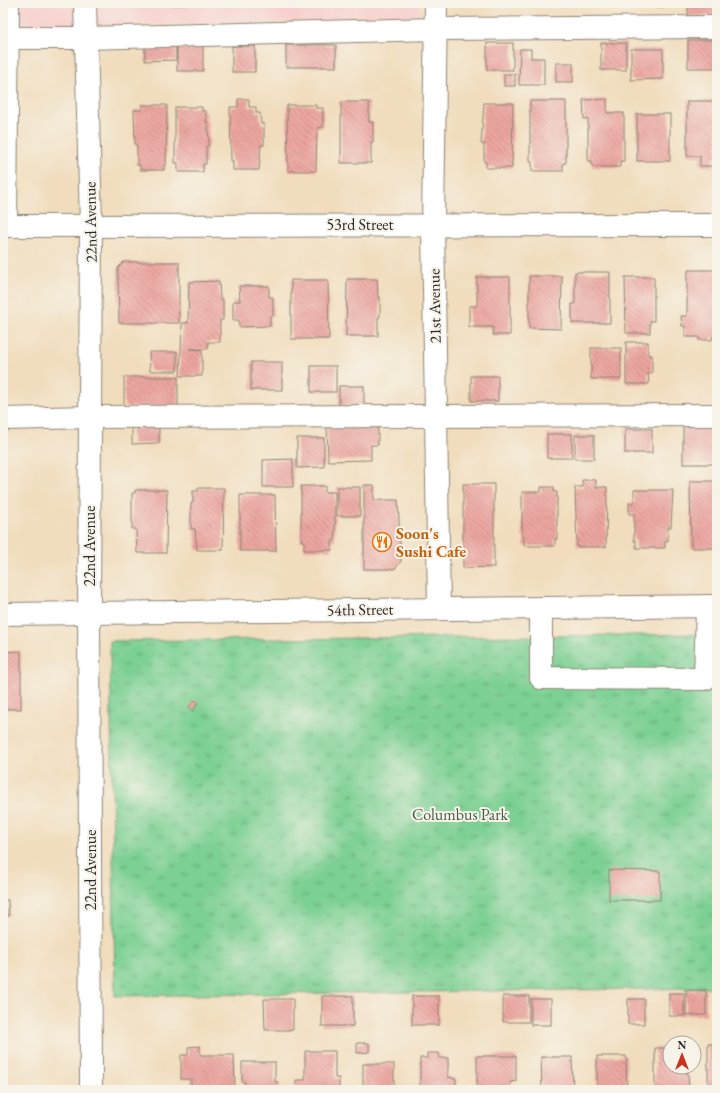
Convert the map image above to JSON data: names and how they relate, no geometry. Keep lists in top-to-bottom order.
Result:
{
  "streets": {
    "street": [
      "22nd Avenue",
      "53rd Street",
      "21st Avenue",
      "54th Street"
    ]
  },
  "crossings": [
    ["22nd Avenue", "53rd Street"],
    ["22nd Avenue", "54th Street"],
    ["53rd Street", "21st Avenue"],
    ["21st Avenue", "54th Street"]
  ],
  "parks": ["Columbus Park"],
  "places": {
    "restaurant": ["Soon's Sushi Cafe"]
  },
  "north": "top"
}
